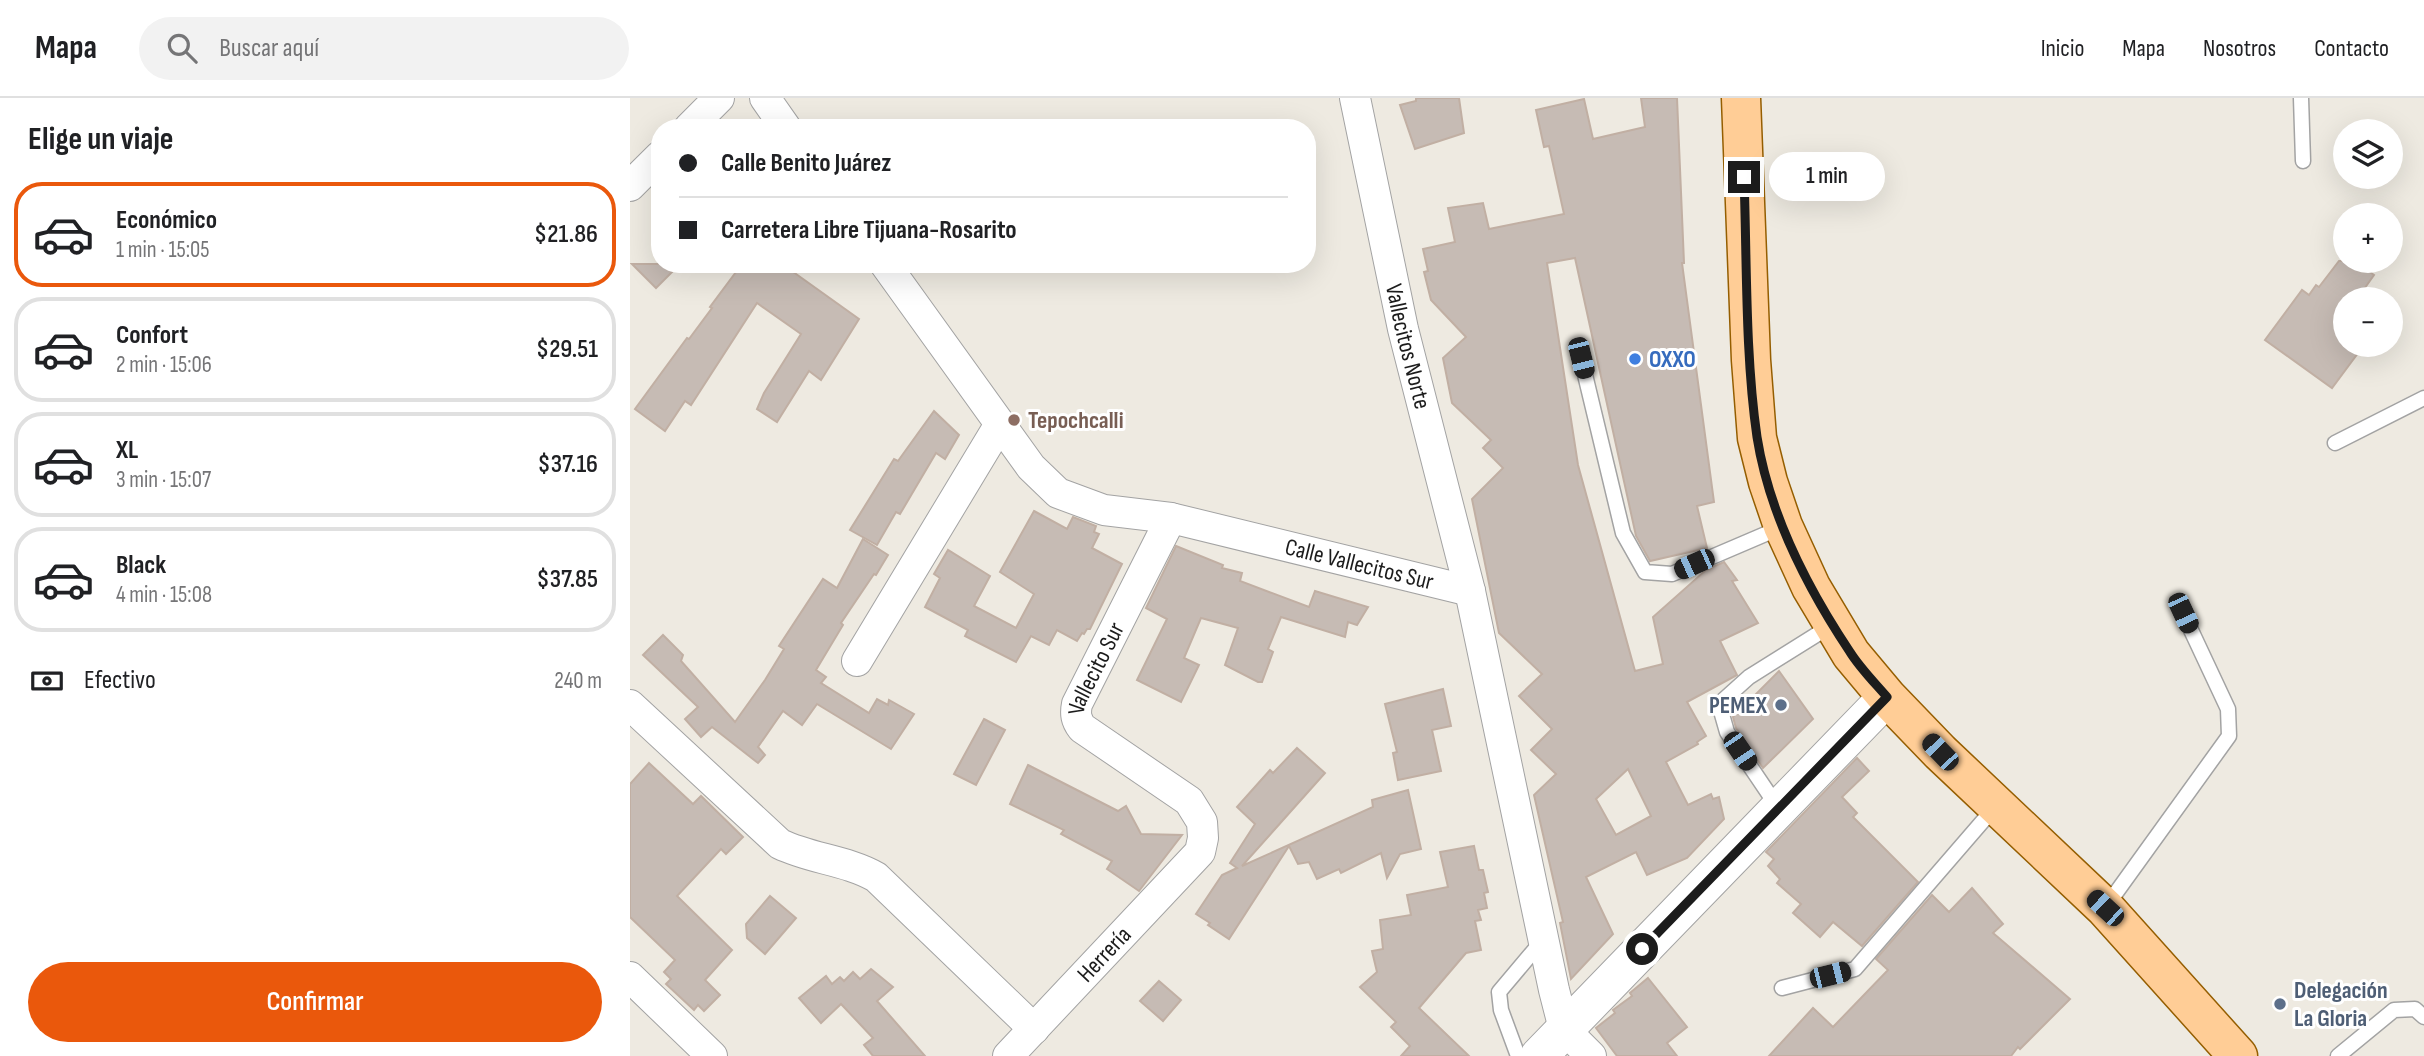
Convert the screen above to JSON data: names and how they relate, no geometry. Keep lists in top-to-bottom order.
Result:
{
  "streets": {
    "street": [
      "Vallecitos Norte",
      "Calle Vallecitos Sur",
      "Vallecito Sur",
      "Herrería"
    ]
  },
  "crossings": [
    ["Vallecitos Norte", "Calle Vallecitos Sur"],
    ["Calle Vallecitos Sur", "Vallecito Sur"],
    ["Vallecito Sur", "Herrería"]
  ],
  "places": [
    "OXXO",
    "Tepochcalli",
    "PEMEX",
    "Delegación La Gloria"
  ],
  "page": {
    "header": "Mapa",
    "search": "Buscar aquí",
    "nav": [
      "Inicio",
      "Mapa",
      "Nosotros",
      "Contacto"
    ],
    "heading": "Elige un viaje",
    "map_buttons": ["+", "−"],
    "banner": ["Calle Benito Juárez", "Carretera Libre Tijuana-Rosarito"],
    "bubble": "1 min",
    "list": [
      {
        "name": "Económico",
        "note": "1 min · 15:05",
        "value": "$21.86"
      },
      {
        "name": "Confort",
        "note": "2 min · 15:06",
        "value": "$29.51"
      },
      {
        "name": "XL",
        "note": "3 min · 15:07",
        "value": "$37.16"
      },
      {
        "name": "Black",
        "note": "4 min · 15:08",
        "value": "$37.85"
      }
    ],
    "pay": ["Efectivo", "240 m"],
    "buttons": "Confirmar"
  }
}
